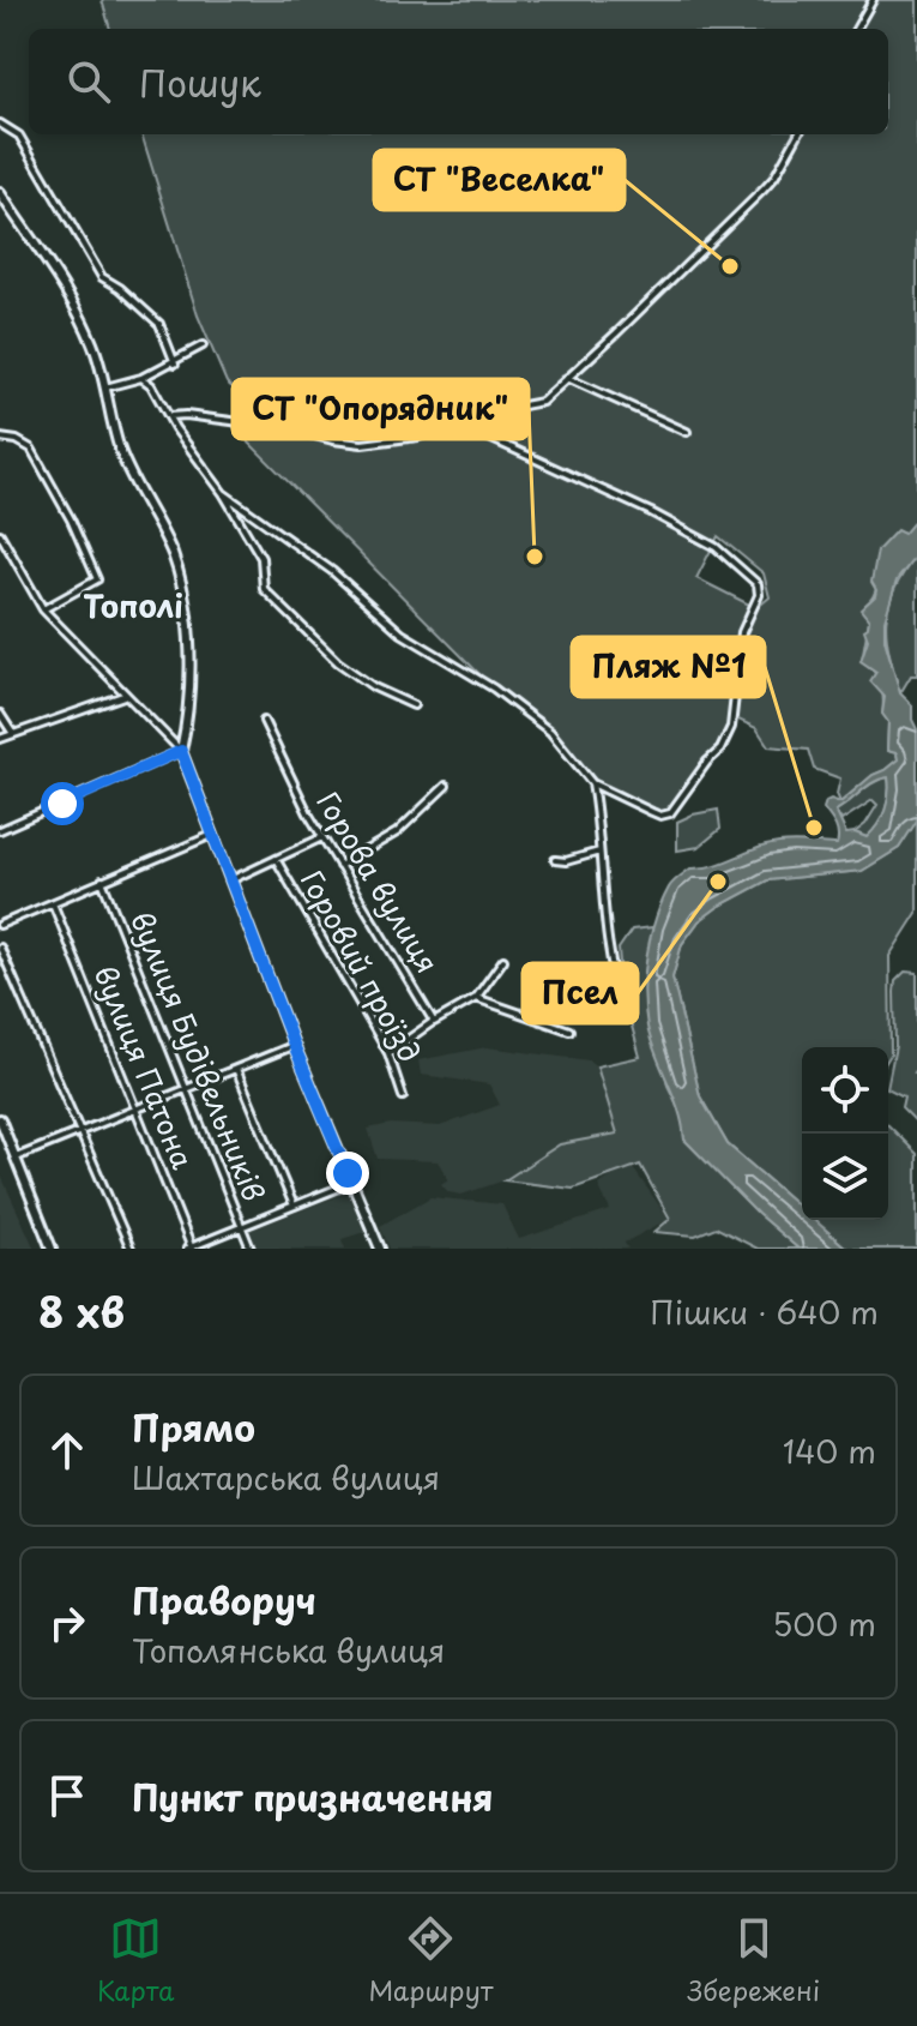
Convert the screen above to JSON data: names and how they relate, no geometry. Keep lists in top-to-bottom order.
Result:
{
  "streets": {
    "street": [
      "Горова вулиця",
      "Горовий проїзд",
      "вулиця Будівельників",
      "вулиця Патона"
    ]
  },
  "districts": ["Тополі"],
  "places": [
    "СТ \"Веселка\"",
    "СТ \"Опорядник\"",
    "Пляж №1",
    "Псел"
  ],
  "page": {
    "search": "Пошук",
    "heading": ["8 хв", "Пішки · 640 m"],
    "list": [
      ["Прямо", "Шахтарська вулиця", "140 m"],
      ["Праворуч", "Тополянська вулиця", "500 m"],
      "Пункт призначення"
    ],
    "nav": ["Карта", "Маршрут", "Збережені"]
  }
}
